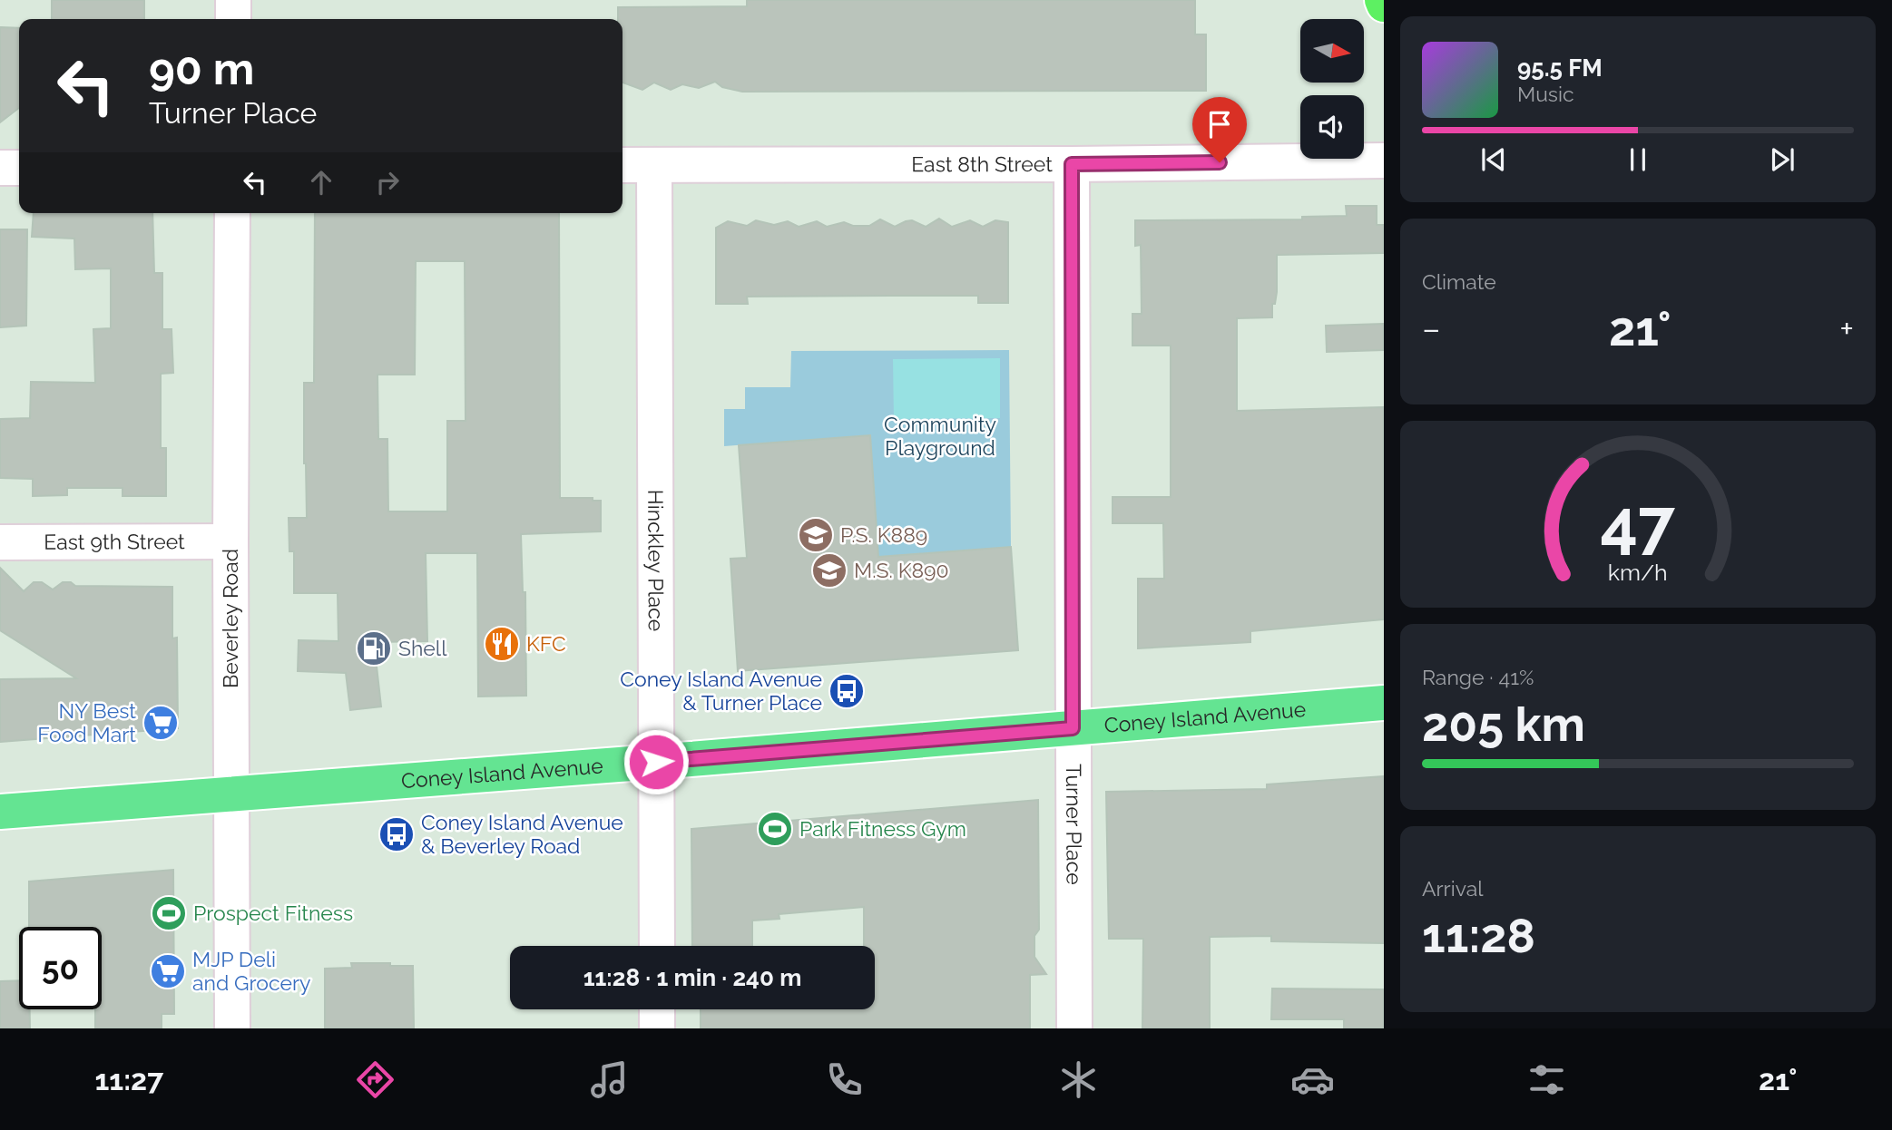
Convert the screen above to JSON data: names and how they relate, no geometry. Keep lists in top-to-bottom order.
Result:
{
  "streets": {
    "main road": ["Coney Island Avenue"],
    "street": [
      "East 8th Street",
      "East 9th Street",
      "Hinckley Place",
      "Beverley Road",
      "Turner Place"
    ]
  },
  "crossings": [
    ["East 8th Street", "Hinckley Place"],
    ["East 8th Street", "Turner Place"],
    ["East 9th Street", "Beverley Road"],
    ["Hinckley Place", "Coney Island Avenue"],
    ["Beverley Road", "Coney Island Avenue"],
    ["Coney Island Avenue", "Turner Place"]
  ],
  "parks": ["Community Playground"],
  "places": {
    "school or university": ["P.S. K889", "M.S. K890"],
    "restaurant": ["KFC"],
    "fuel station": ["Shell"],
    "bus stop": ["Coney Island Avenue & Turner Place", "Coney Island Avenue & Beverley Road"],
    "supermarket": ["NY Best Food Mart", "MJP Deli and Grocery"],
    "sports": ["Park Fitness Gym", "Prospect Fitness"]
  },
  "north": "right",
  "page": {
    "turn": ["90 m", "Turner Place"],
    "song": ["95.5 FM", "Music"],
    "tile": [
      "Climate",
      ["Range · 41%", "205 km"],
      ["Arrival", "11:28"]
    ],
    "heat": ["−", "21°", "+"],
    "limit": "50",
    "trip": "11:28 · 1 min · 240 m",
    "tabs": ["11:27", "21°"],
    "gauge": ["47", "km/h"]
  }
}
